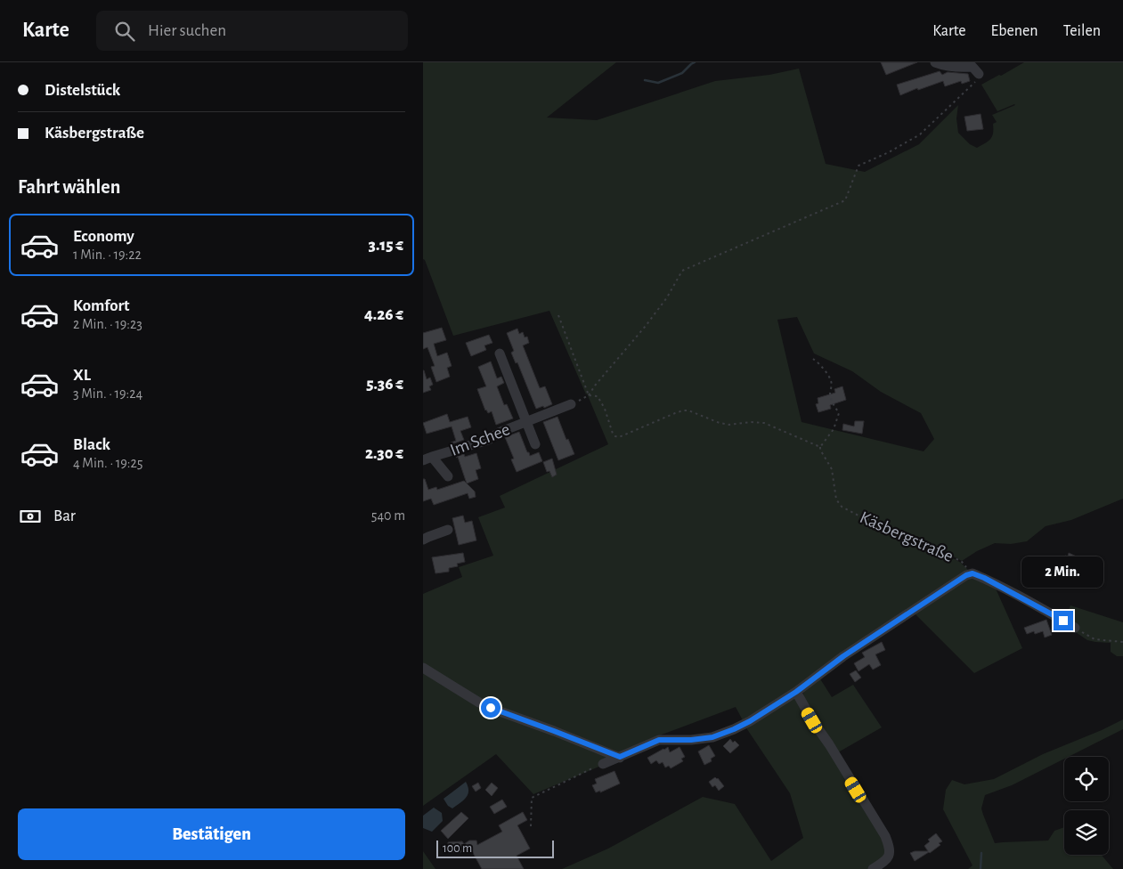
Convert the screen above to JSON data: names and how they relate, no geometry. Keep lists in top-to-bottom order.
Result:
{
  "streets": {
    "street": ["Im Schee", "Käsbergstraße"]
  },
  "scale_bar": "100 m",
  "page": {
    "header": "Karte",
    "search": "Hier suchen",
    "nav": ["Karte", "Ebenen", "Teilen"],
    "banner": ["Distelstück", "Käsbergstraße"],
    "heading": "Fahrt wählen",
    "list": [
      {
        "name": "Economy",
        "note": "1 Min. · 19:22",
        "value": "3.15 €"
      },
      {
        "name": "Komfort",
        "note": "2 Min. · 19:23",
        "value": "4.26 €"
      },
      {
        "name": "XL",
        "note": "3 Min. · 19:24",
        "value": "5.36 €"
      },
      {
        "name": "Black",
        "note": "4 Min. · 19:25",
        "value": "2.30 €"
      }
    ],
    "pay": ["Bar", "540 m"],
    "bubble": "2 Min.",
    "buttons": "Bestätigen",
    "scale": "100 m"
  }
}
